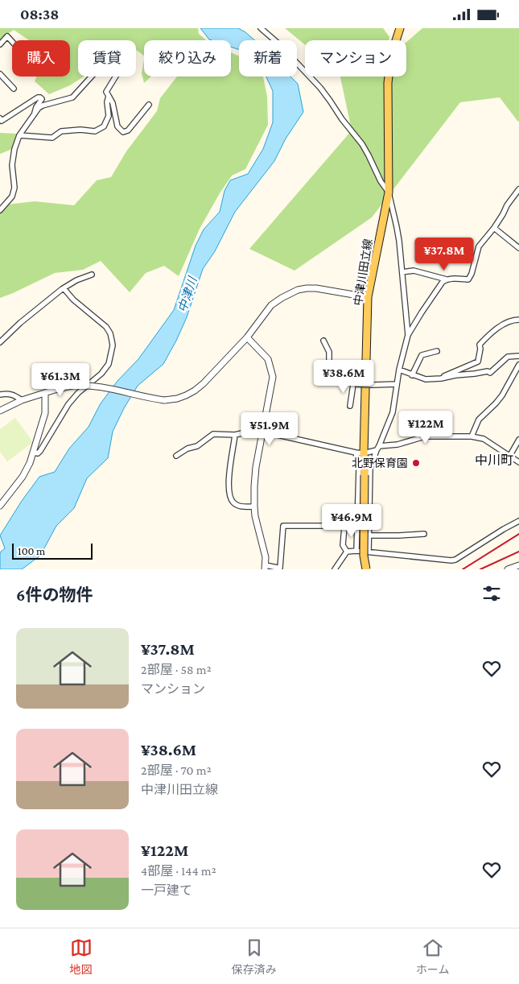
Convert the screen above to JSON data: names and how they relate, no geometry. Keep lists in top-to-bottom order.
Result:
{
  "streets": {
    "main road": ["中津川田立線"]
  },
  "districts": ["中川町"],
  "water": ["中津川"],
  "places": ["北野保育園"],
  "scale_bar": "100 m",
  "page": {
    "status": "08:38",
    "chip": [
      "購入",
      "賃貸",
      "絞り込み",
      "新着",
      "マンション"
    ],
    "price": [
      "¥37.8M",
      "¥38.6M",
      "¥61.3M",
      "¥122M",
      "¥51.9M",
      "¥46.9M"
    ],
    "scale": "100 m",
    "heading": "6件の物件",
    "list": [
      {
        "name": "¥37.8M",
        "note": "2部屋 · 58 m² · マンション"
      },
      {
        "name": "¥38.6M",
        "note": "2部屋 · 70 m² · 中津川田立線"
      },
      {
        "name": "¥122M",
        "note": "4部屋 · 144 m² · 一戸建て"
      }
    ],
    "tabs": ["地図", "保存済み", "ホーム"]
  }
}
